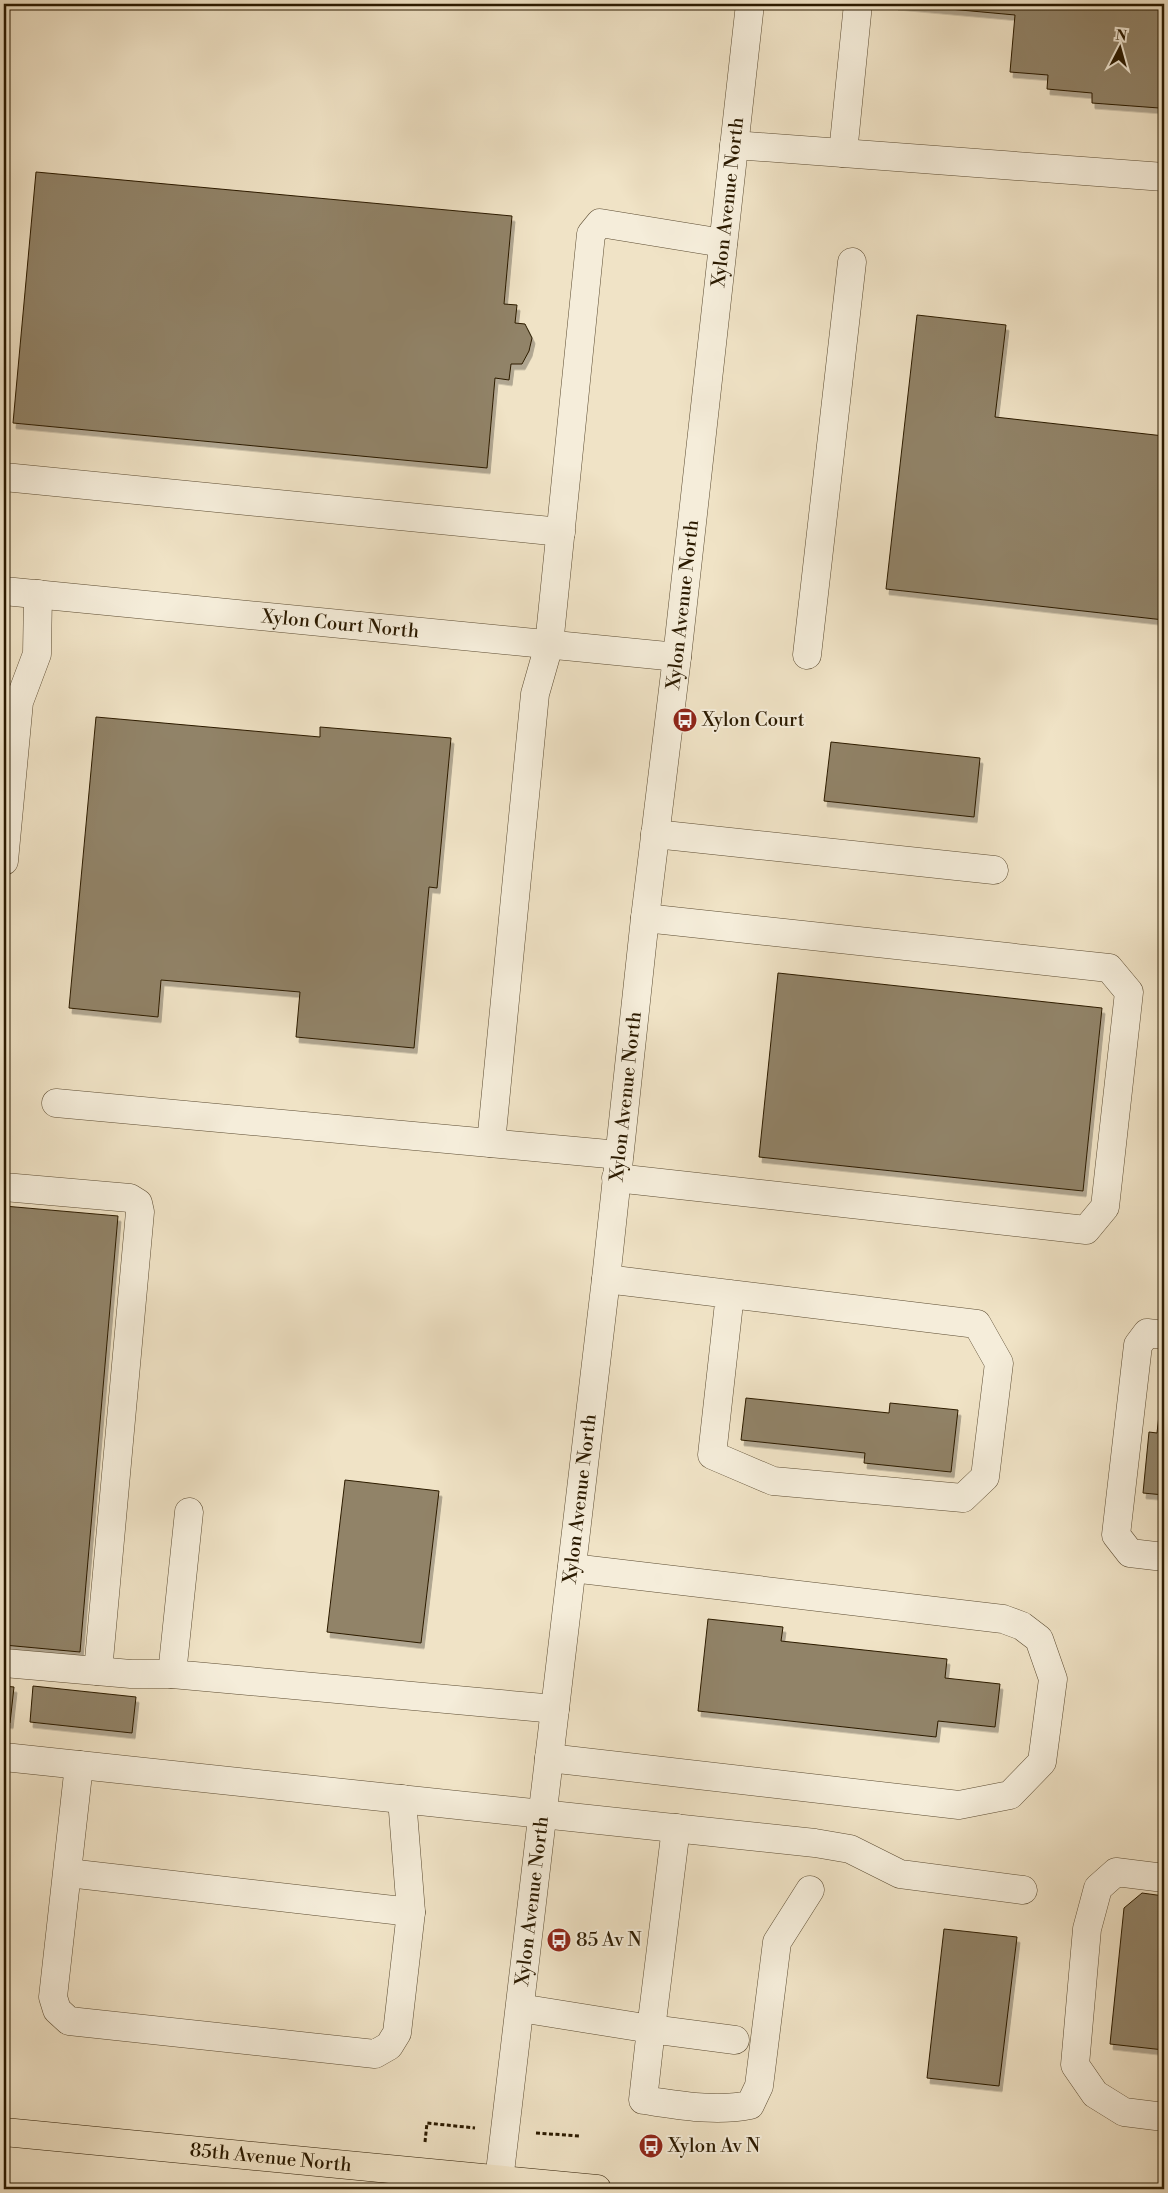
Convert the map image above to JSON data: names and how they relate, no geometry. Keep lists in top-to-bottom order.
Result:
{
  "streets": {
    "main road": ["85th Avenue North"],
    "street": ["Xylon Avenue North", "Xylon Court North"]
  },
  "crossings": [
    ["Xylon Avenue North", "Xylon Court North"],
    ["Xylon Avenue North", "85th Avenue North"]
  ],
  "places": {
    "bus stop": ["Xylon Court", "85 Av N", "Xylon Av N"]
  },
  "north": "top"
}
